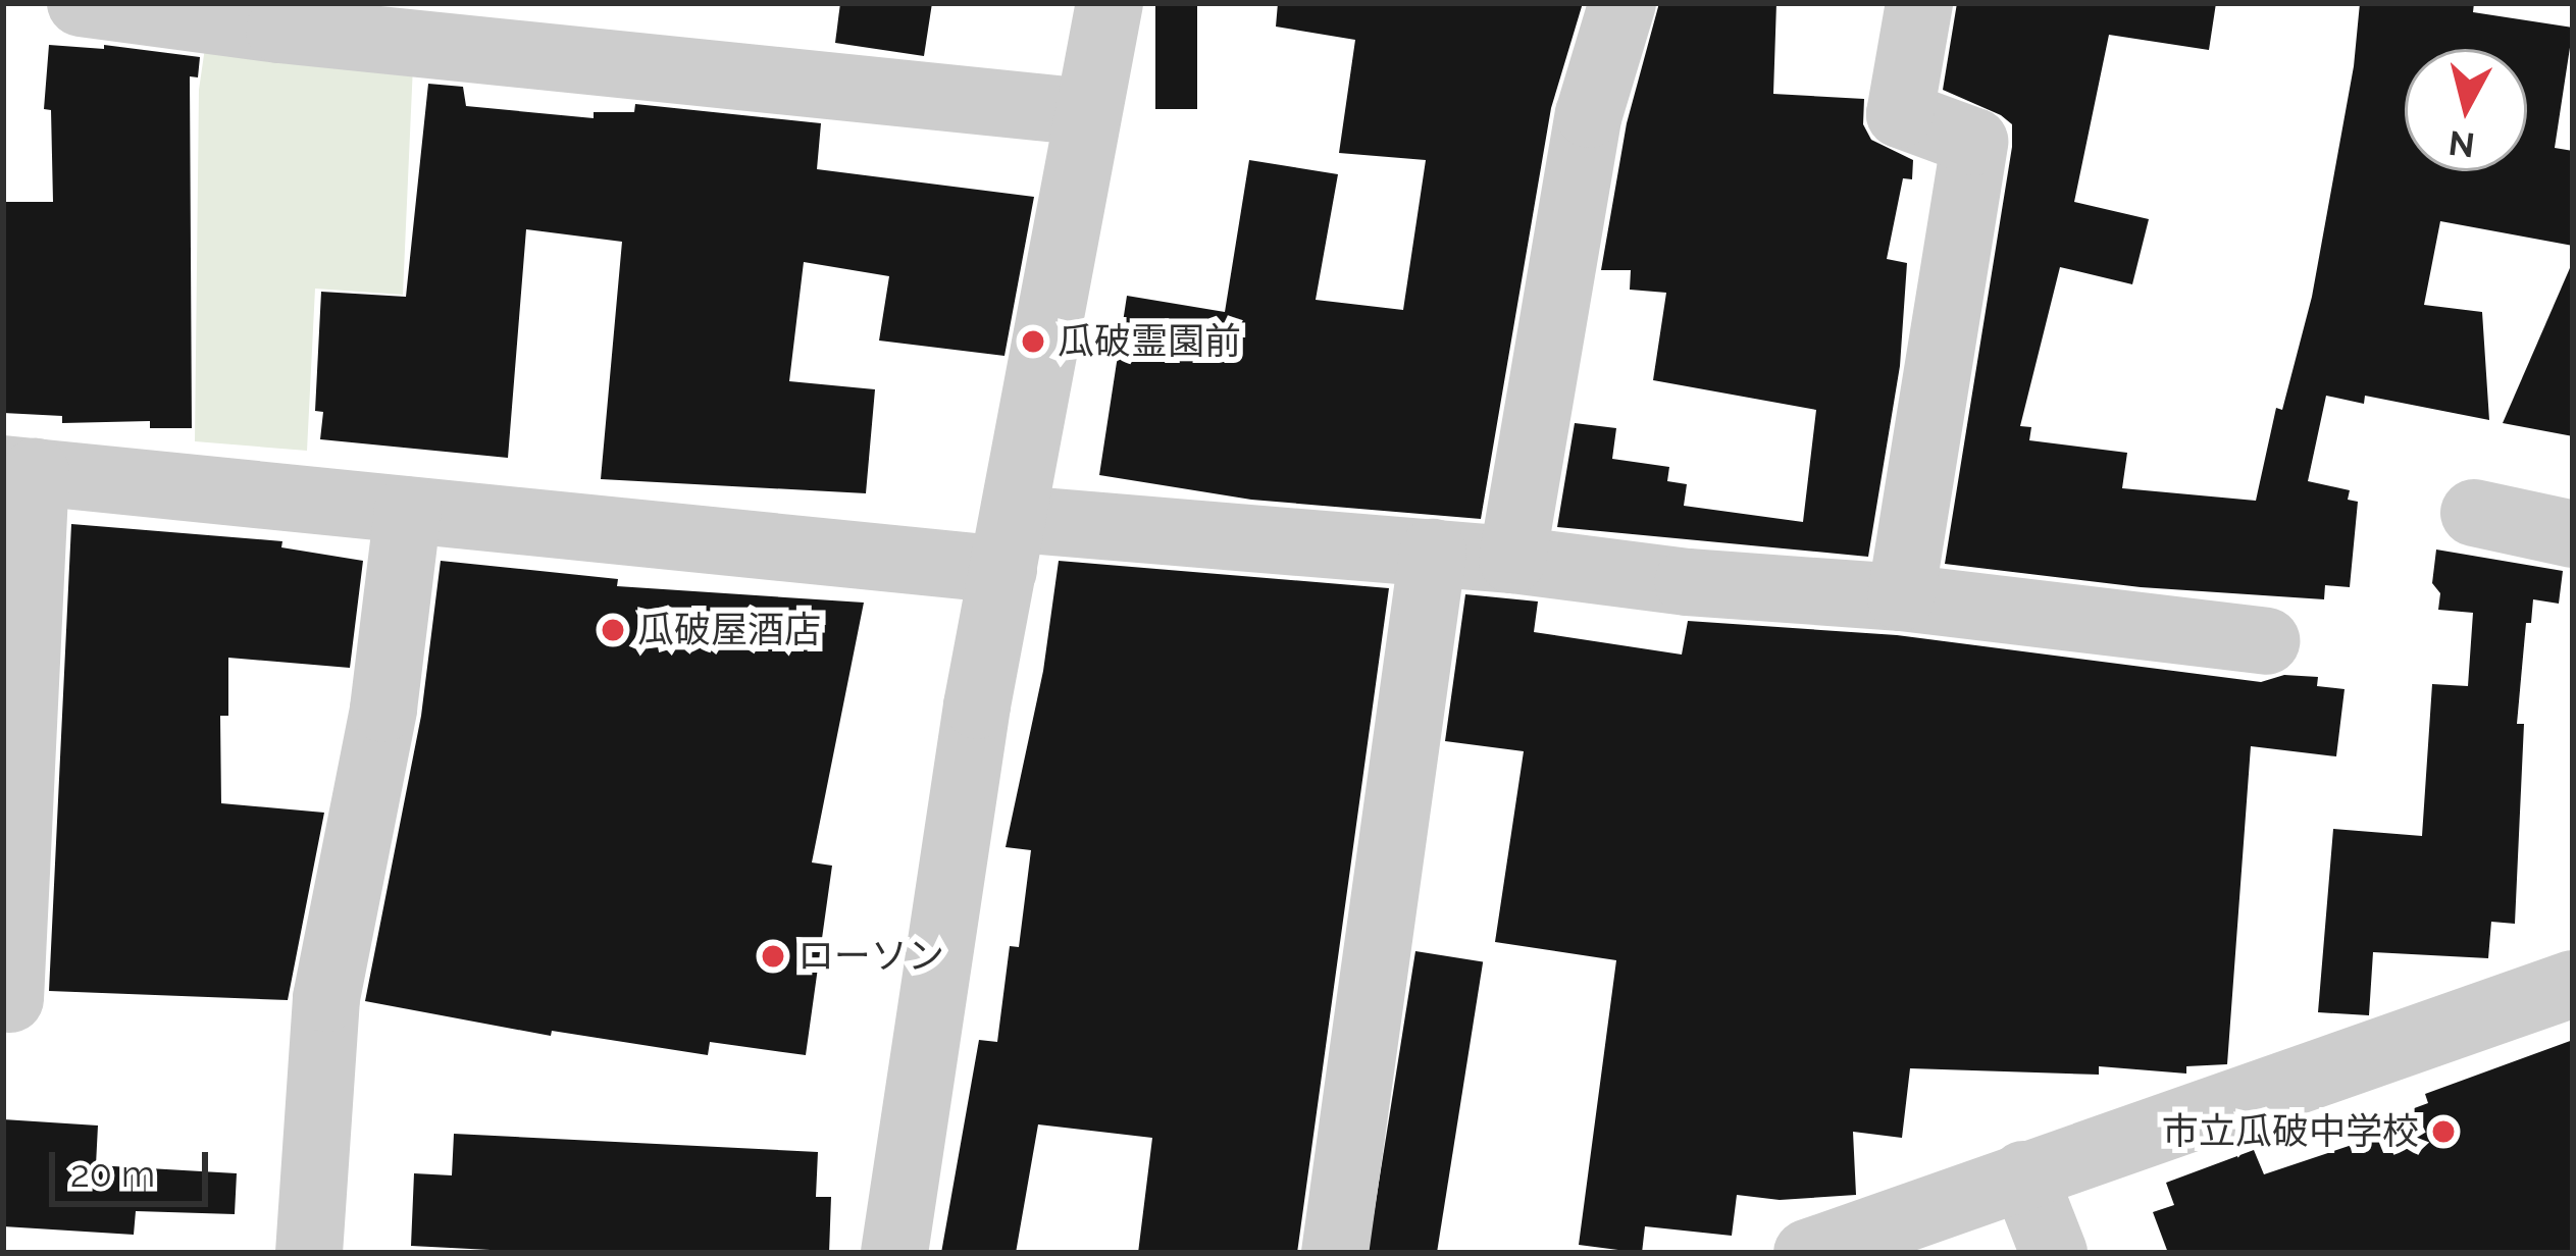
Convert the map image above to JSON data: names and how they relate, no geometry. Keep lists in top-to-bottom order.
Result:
{
  "places": [
    "瓜破霊園前",
    "瓜破屋酒店",
    "ローソン",
    "市立瓜破中学校"
  ],
  "scale_bar": "20 m",
  "north": "bottom"
}
